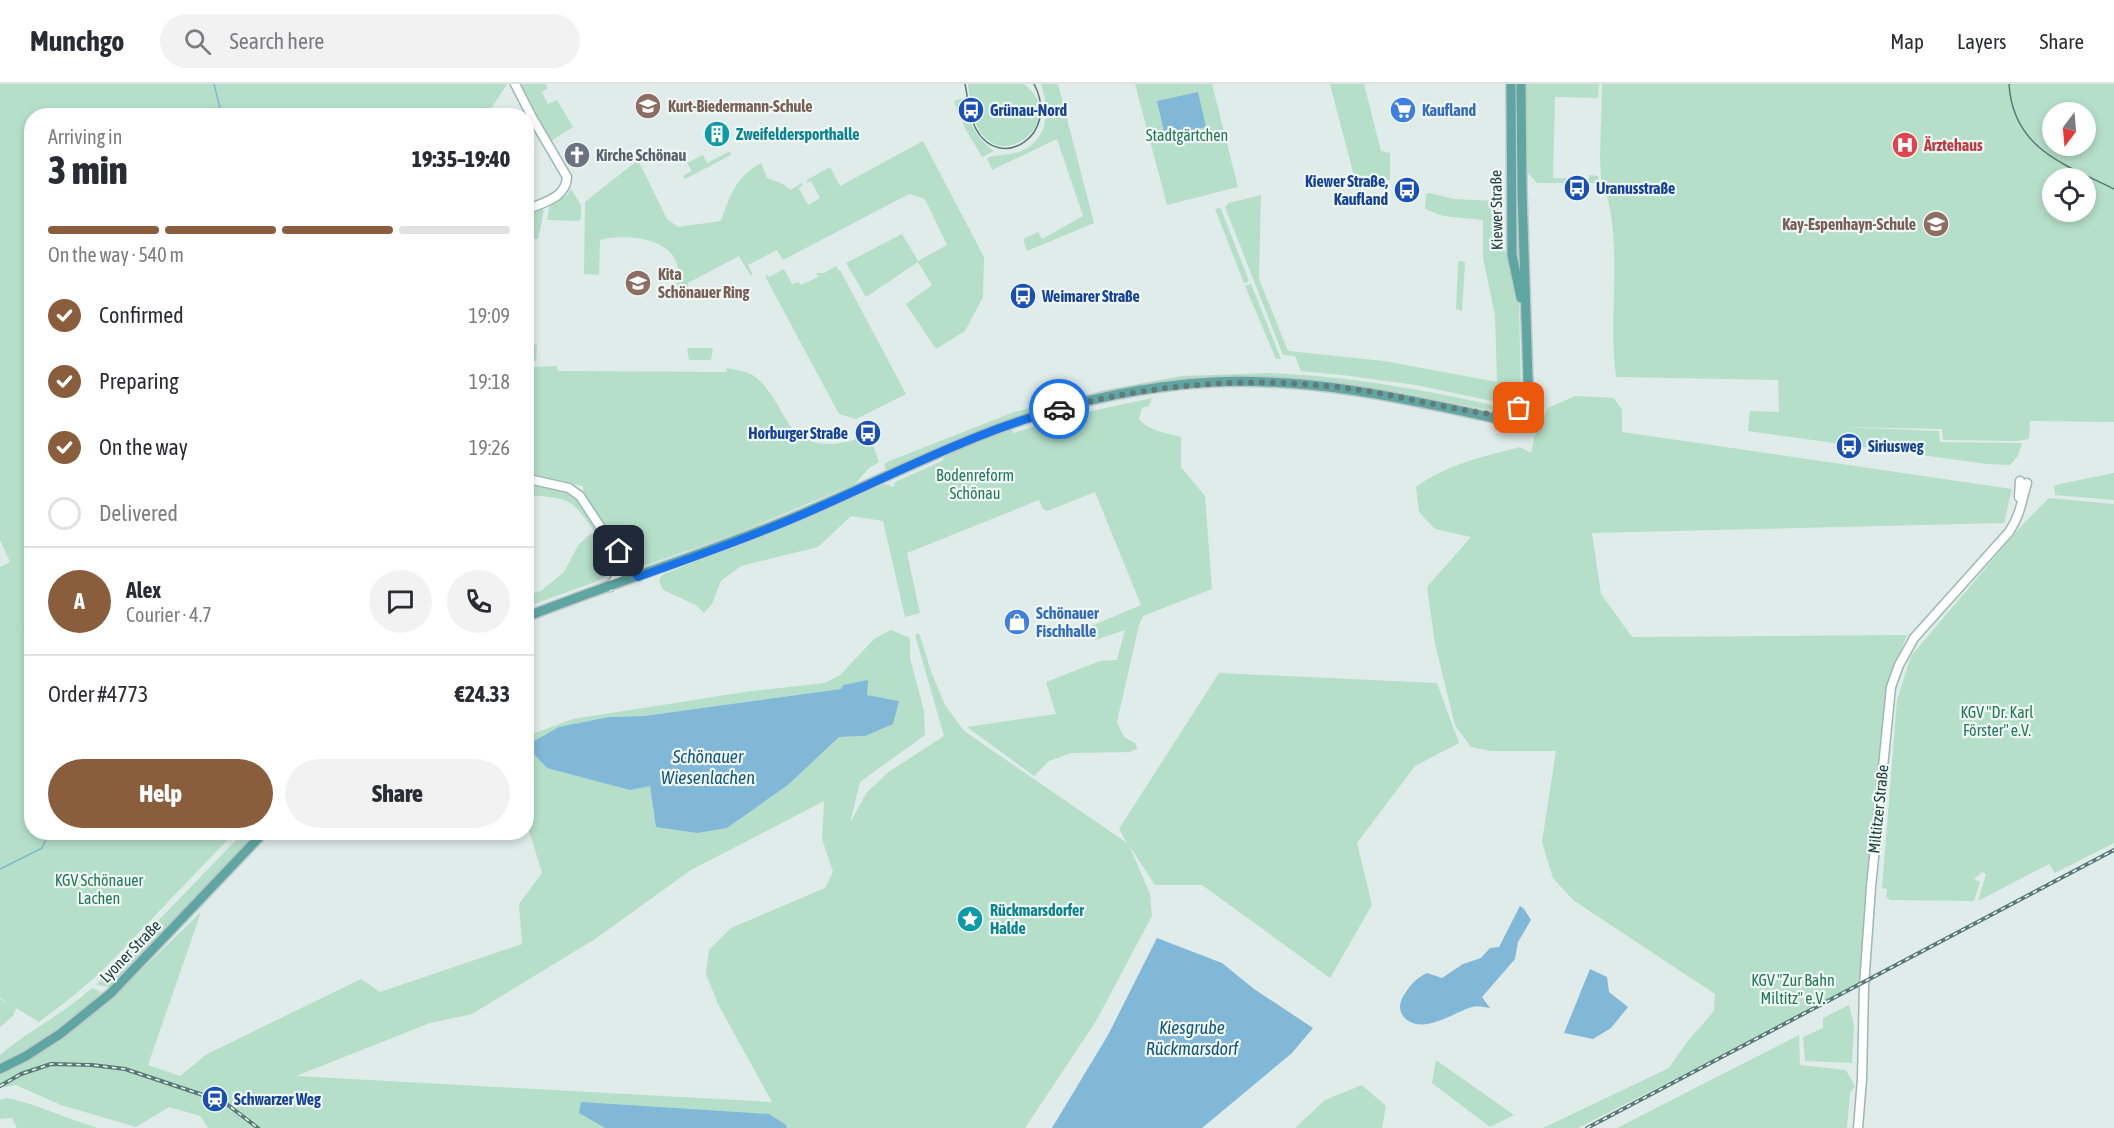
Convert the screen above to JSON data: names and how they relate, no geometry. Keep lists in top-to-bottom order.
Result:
{
  "streets": {
    "main road": ["Kiewer Straße", "Lyoner Straße"],
    "street": ["Miltitzer Straße"]
  },
  "water": ["Schönauer Wiesenlachen", "Kiesgrube Rückmarsdorf"],
  "parks": [
    "Stadtgärtchen",
    "Bodenreform Schönau",
    "KGV \"Dr. Karl Förster\" e.V.",
    "KGV Schönauer Lachen",
    "KGV \"Zur Bahn Miltitz\" e.V."
  ],
  "places": {
    "school or university": ["Kurt-Biedermann-Schule", "Kay-Espenhayn-Schule", "Kita Schönauer Ring"],
    "bus stop": [
      "Grünau-Nord",
      "Uranusstraße",
      "Kiewer Straße, Kaufland",
      "Weimarer Straße",
      "Horburger Straße",
      "Siriusweg"
    ],
    "supermarket": ["Kaufland"],
    "building": ["Zweifeldersporthalle"],
    "hospital": ["Ärztehaus"],
    "church": ["Kirche Schönau"],
    "shop": ["Schönauer Fischhalle"],
    "place": ["Rückmarsdorfer Halde"],
    "station": ["Schwarzer Weg"]
  },
  "north": "bottom",
  "page": {
    "header": "Munchgo",
    "search": "Search here",
    "nav": ["Map", "Layers", "Share"],
    "heading": ["3 min", "Arriving in", "19:35–19:40"],
    "panel": [
      "Alex",
      "Courier · 4.7",
      "Order #4773",
      "€24.33"
    ],
    "bar": "On the way · 540 m",
    "list": [
      ["Confirmed", "19:09"],
      ["Preparing", "19:18"],
      ["On the way", "19:26"],
      "Delivered"
    ],
    "round": "A",
    "buttons": ["Help", "Share"]
  }
}
